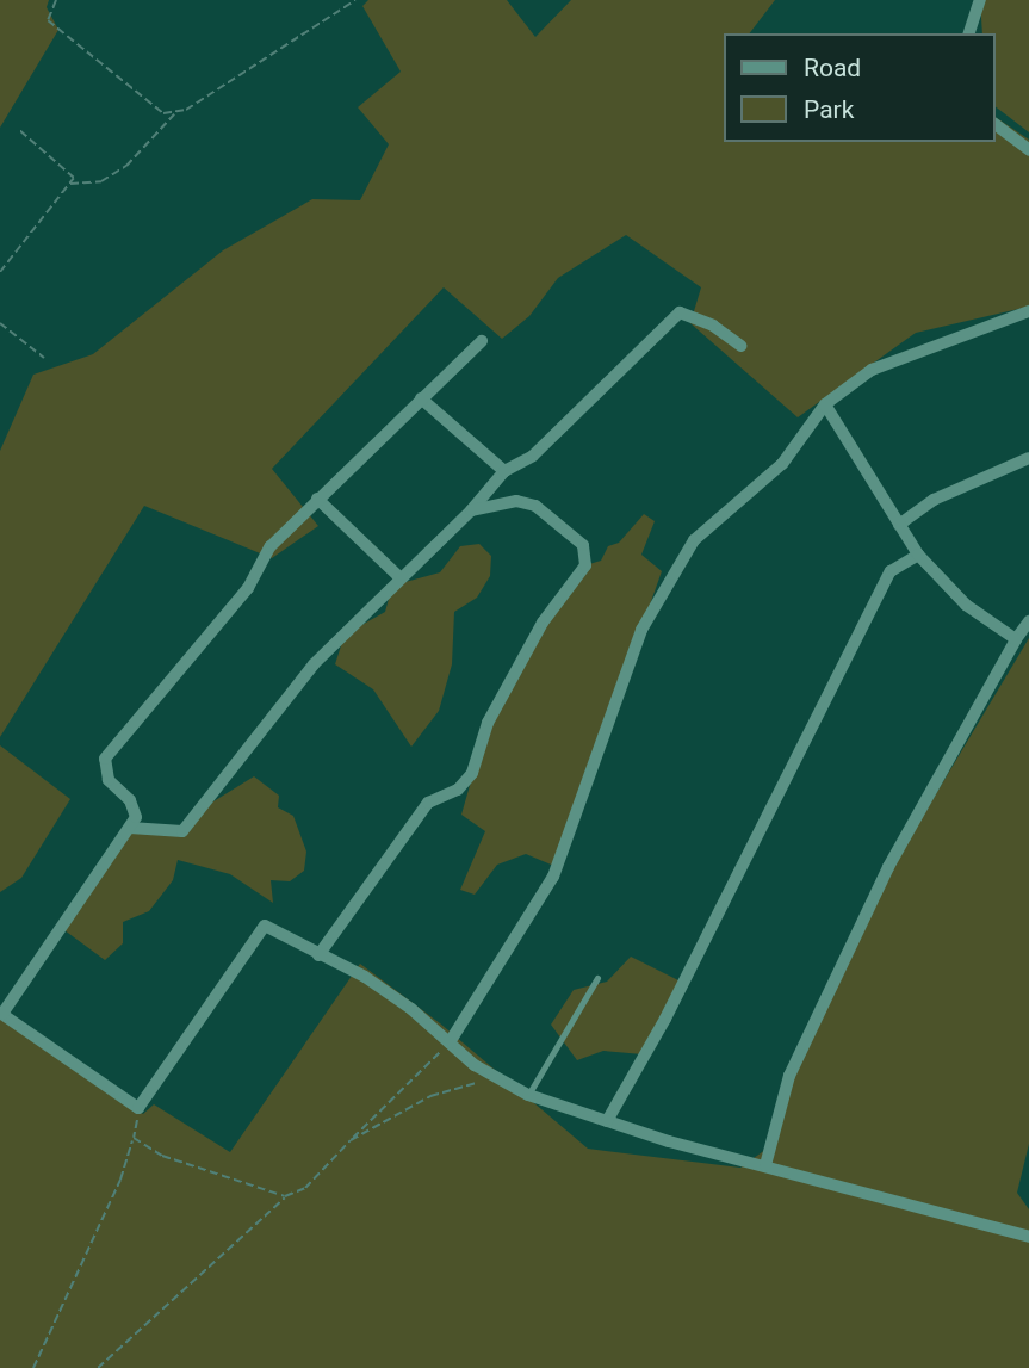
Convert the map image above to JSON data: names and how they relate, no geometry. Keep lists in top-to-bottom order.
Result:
{
  "legend": ["Road", "Park"]
}
